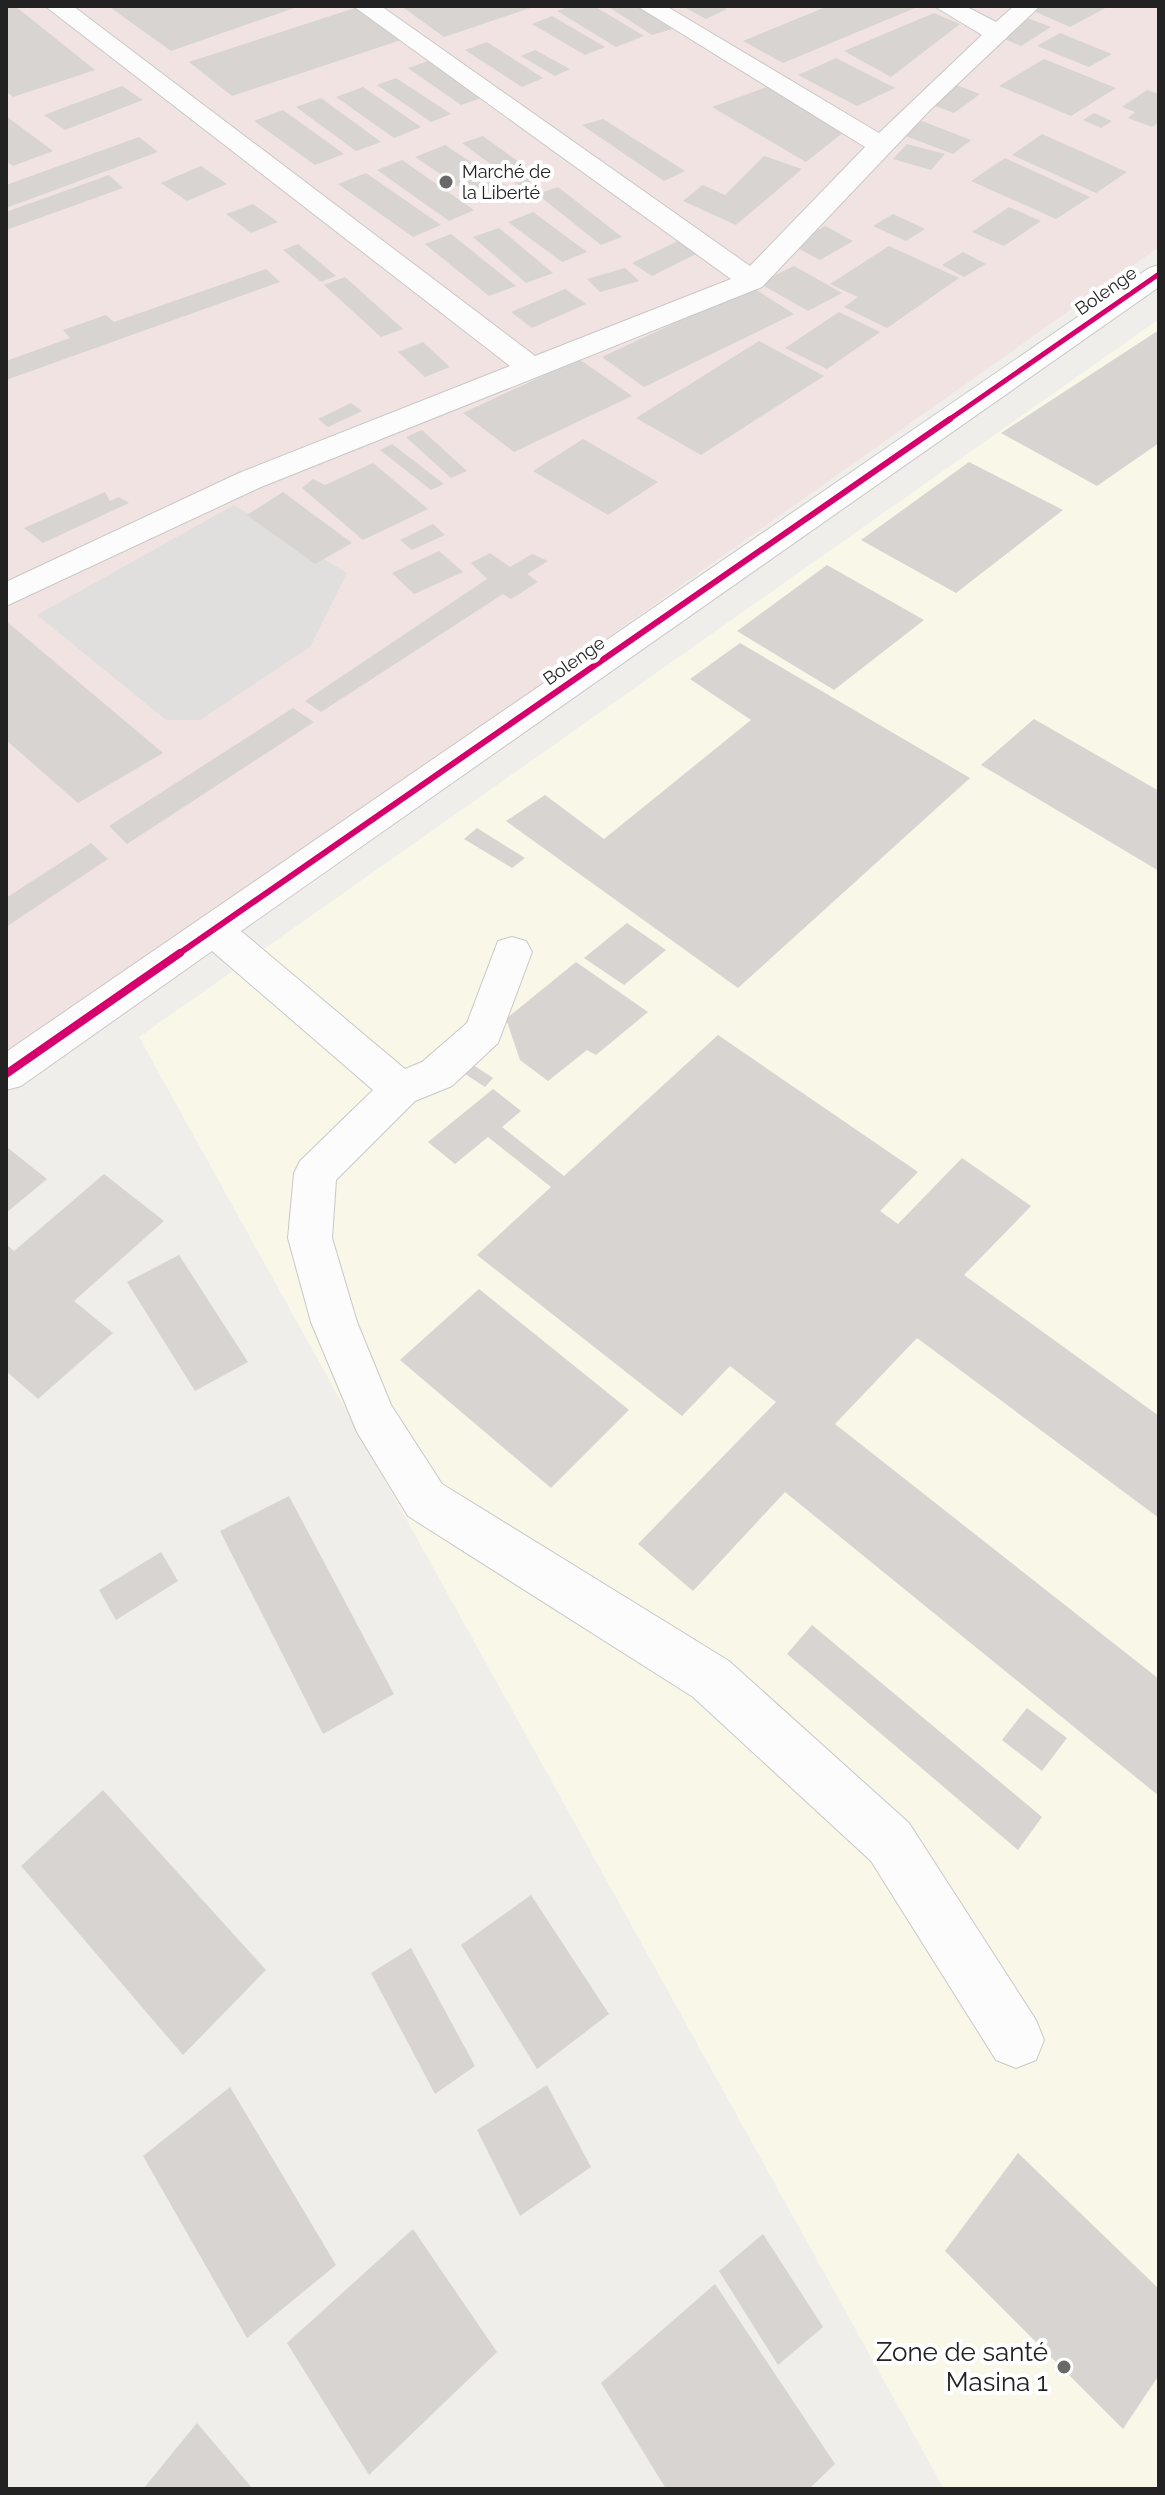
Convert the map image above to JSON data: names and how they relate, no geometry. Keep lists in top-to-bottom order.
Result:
{
  "streets": {
    "street": ["Bolenge"]
  },
  "places": ["Marché de la Liberté", "Zone de santé Masina 1"]
}
